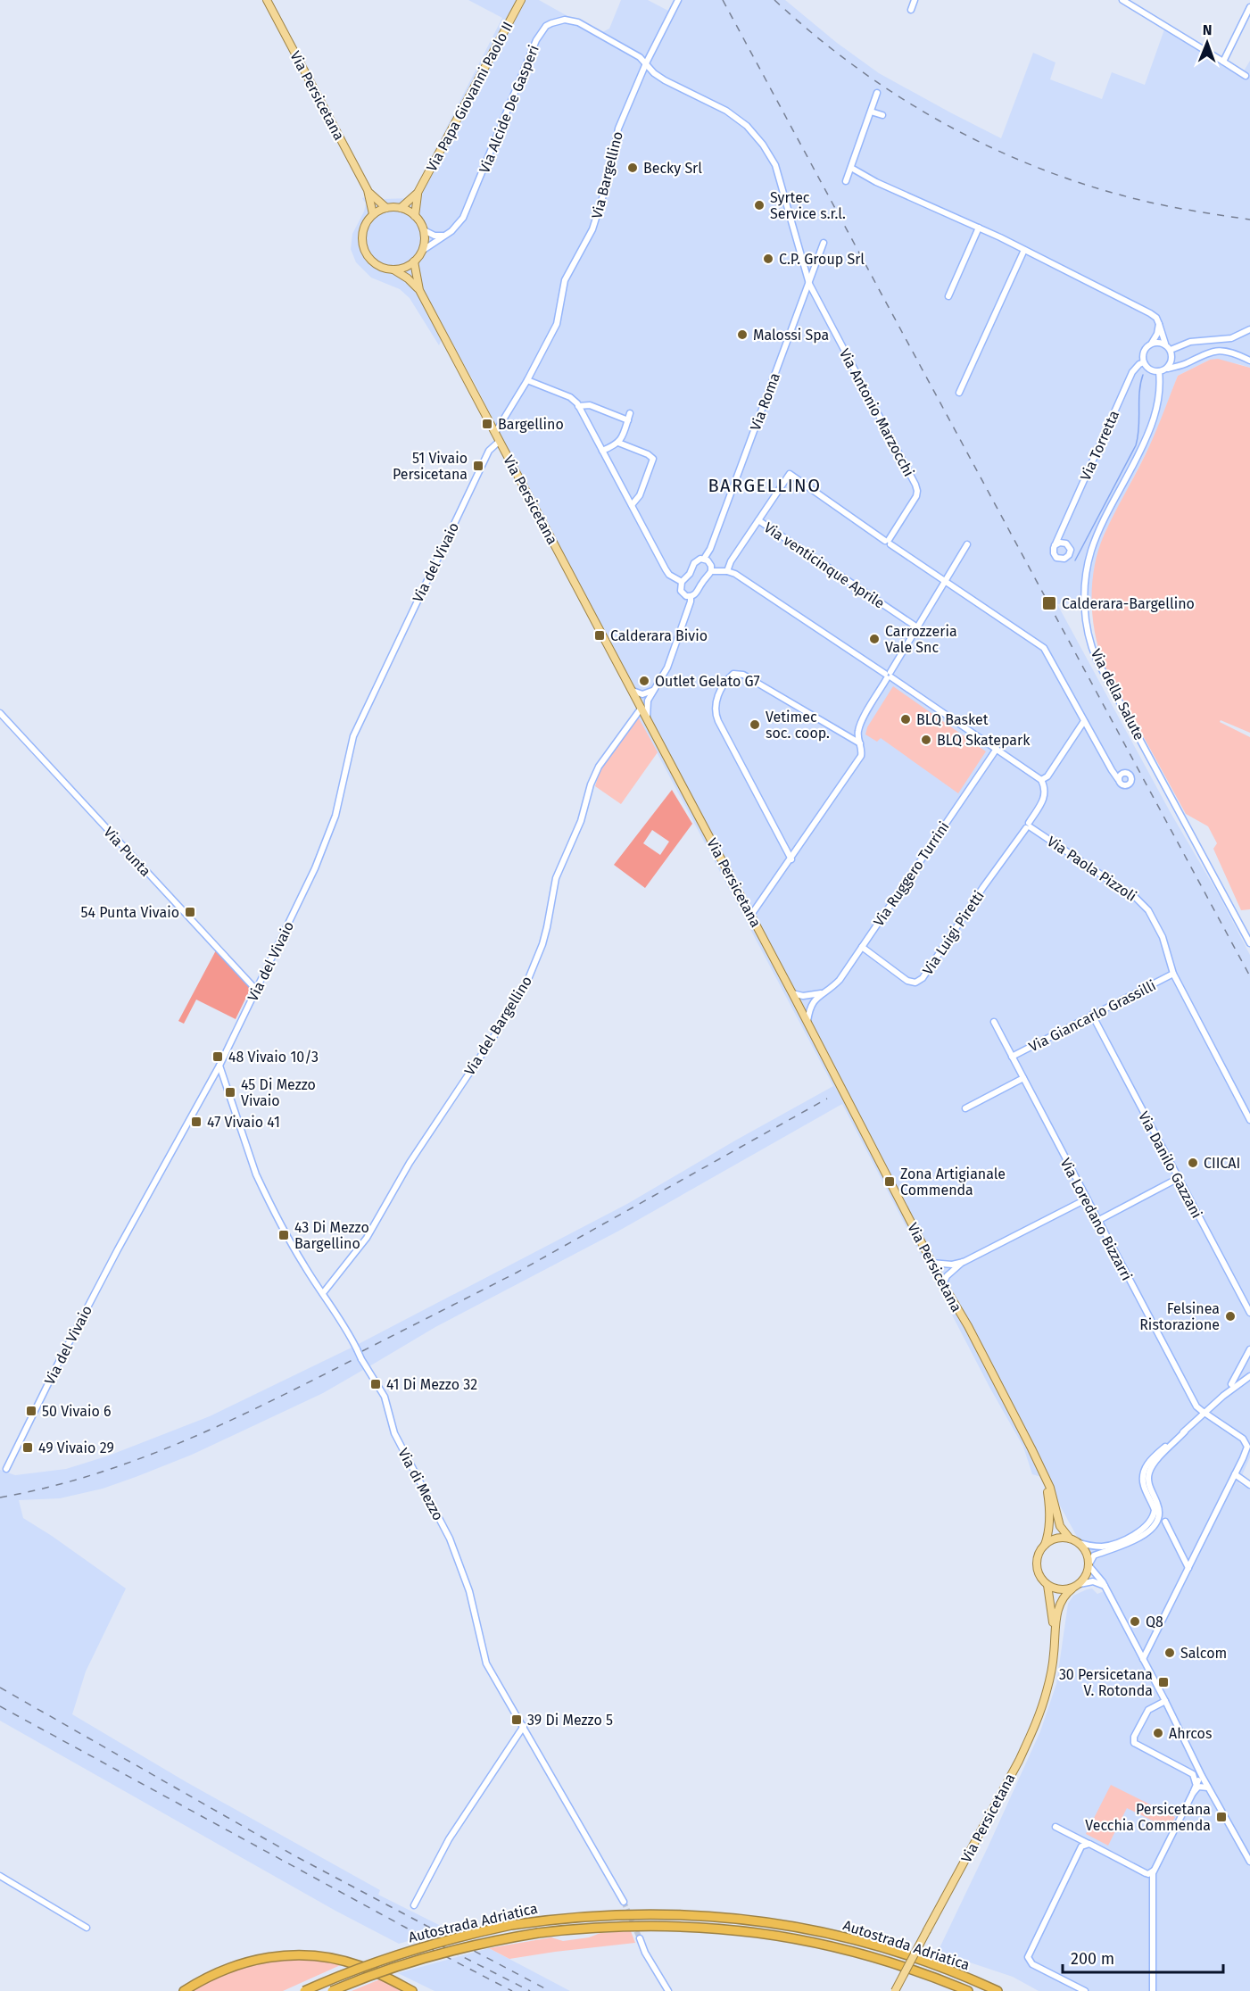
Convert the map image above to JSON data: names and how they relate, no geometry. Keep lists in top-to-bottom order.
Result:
{
  "streets": {
    "highway": ["Autostrada Adriatica"],
    "main road": ["Via Persicetana", "Via Papa Giovanni Paolo II"],
    "street": [
      "Via Alcide De Gasperi",
      "Via Bargellino",
      "Via Roma",
      "Via Antonio Marzocchi",
      "Via Torretta",
      "Via del Vivaio",
      "Via venticinque Aprile",
      "Via della Salute",
      "Via Punta",
      "Via Paola Pizzoli",
      "Via Ruggero Turrini",
      "Via Luigi Piretti",
      "Via Giancarlo Grassilli",
      "Via del Bargellino",
      "Via Danilo Gazzani",
      "Via Loredano Bizzarri",
      "Via di Mezzo"
    ]
  },
  "crossings": [
    ["Via Persicetana", "Via Alcide De Gasperi"],
    ["Via Persicetana", "Via Bargellino"],
    ["Via Persicetana", "Via del Vivaio"],
    ["Via Persicetana", "Via Ruggero Turrini"],
    ["Via Persicetana", "Via del Bargellino"],
    ["Via Alcide De Gasperi", "Via Bargellino"],
    ["Via Alcide De Gasperi", "Via Roma"],
    ["Via Alcide De Gasperi", "Via Antonio Marzocchi"],
    ["Via Roma", "Via Antonio Marzocchi"],
    ["Via Antonio Marzocchi", "Via venticinque Aprile"],
    ["Via Torretta", "Via della Salute"],
    ["Via del Vivaio", "Via Punta"],
    ["Via del Vivaio", "Via di Mezzo"],
    ["Via Paola Pizzoli", "Via Luigi Piretti"],
    ["Via Paola Pizzoli", "Via Giancarlo Grassilli"],
    ["Via Ruggero Turrini", "Via Luigi Piretti"],
    ["Via Giancarlo Grassilli", "Via Danilo Gazzani"],
    ["Via Giancarlo Grassilli", "Via Loredano Bizzarri"],
    ["Via del Bargellino", "Via di Mezzo"]
  ],
  "districts": ["BARGELLINO"],
  "places": {
    "other": [
      "Becky Srl",
      "Syrtec Service s.r.l.",
      "C.P. Group Srl",
      "Malossi Spa",
      "Carrozzeria Vale Snc",
      "Outlet Gelato G7",
      "BLQ Basket",
      "Vetimec soc. coop.",
      "BLQ Skatepark",
      "CIICAI",
      "Felsinea Ristorazione",
      "Q8",
      "Salcom",
      "Ahrcos"
    ],
    "transit": [
      "Bargellino",
      "51 Vivaio Persicetana",
      "Calderara-Bargellino",
      "Calderara Bivio",
      "54 Punta Vivaio",
      "48 Vivaio 10/3",
      "45 Di Mezzo Vivaio",
      "47 Vivaio 41",
      "Zona Artigianale Commenda",
      "43 Di Mezzo Bargellino",
      "41 Di Mezzo 32",
      "50 Vivaio 6",
      "49 Vivaio 29",
      "30 Persicetana V. Rotonda",
      "39 Di Mezzo 5",
      "Persicetana Vecchia Commenda"
    ]
  },
  "scale_bar": "200 m",
  "north": "top"
}
